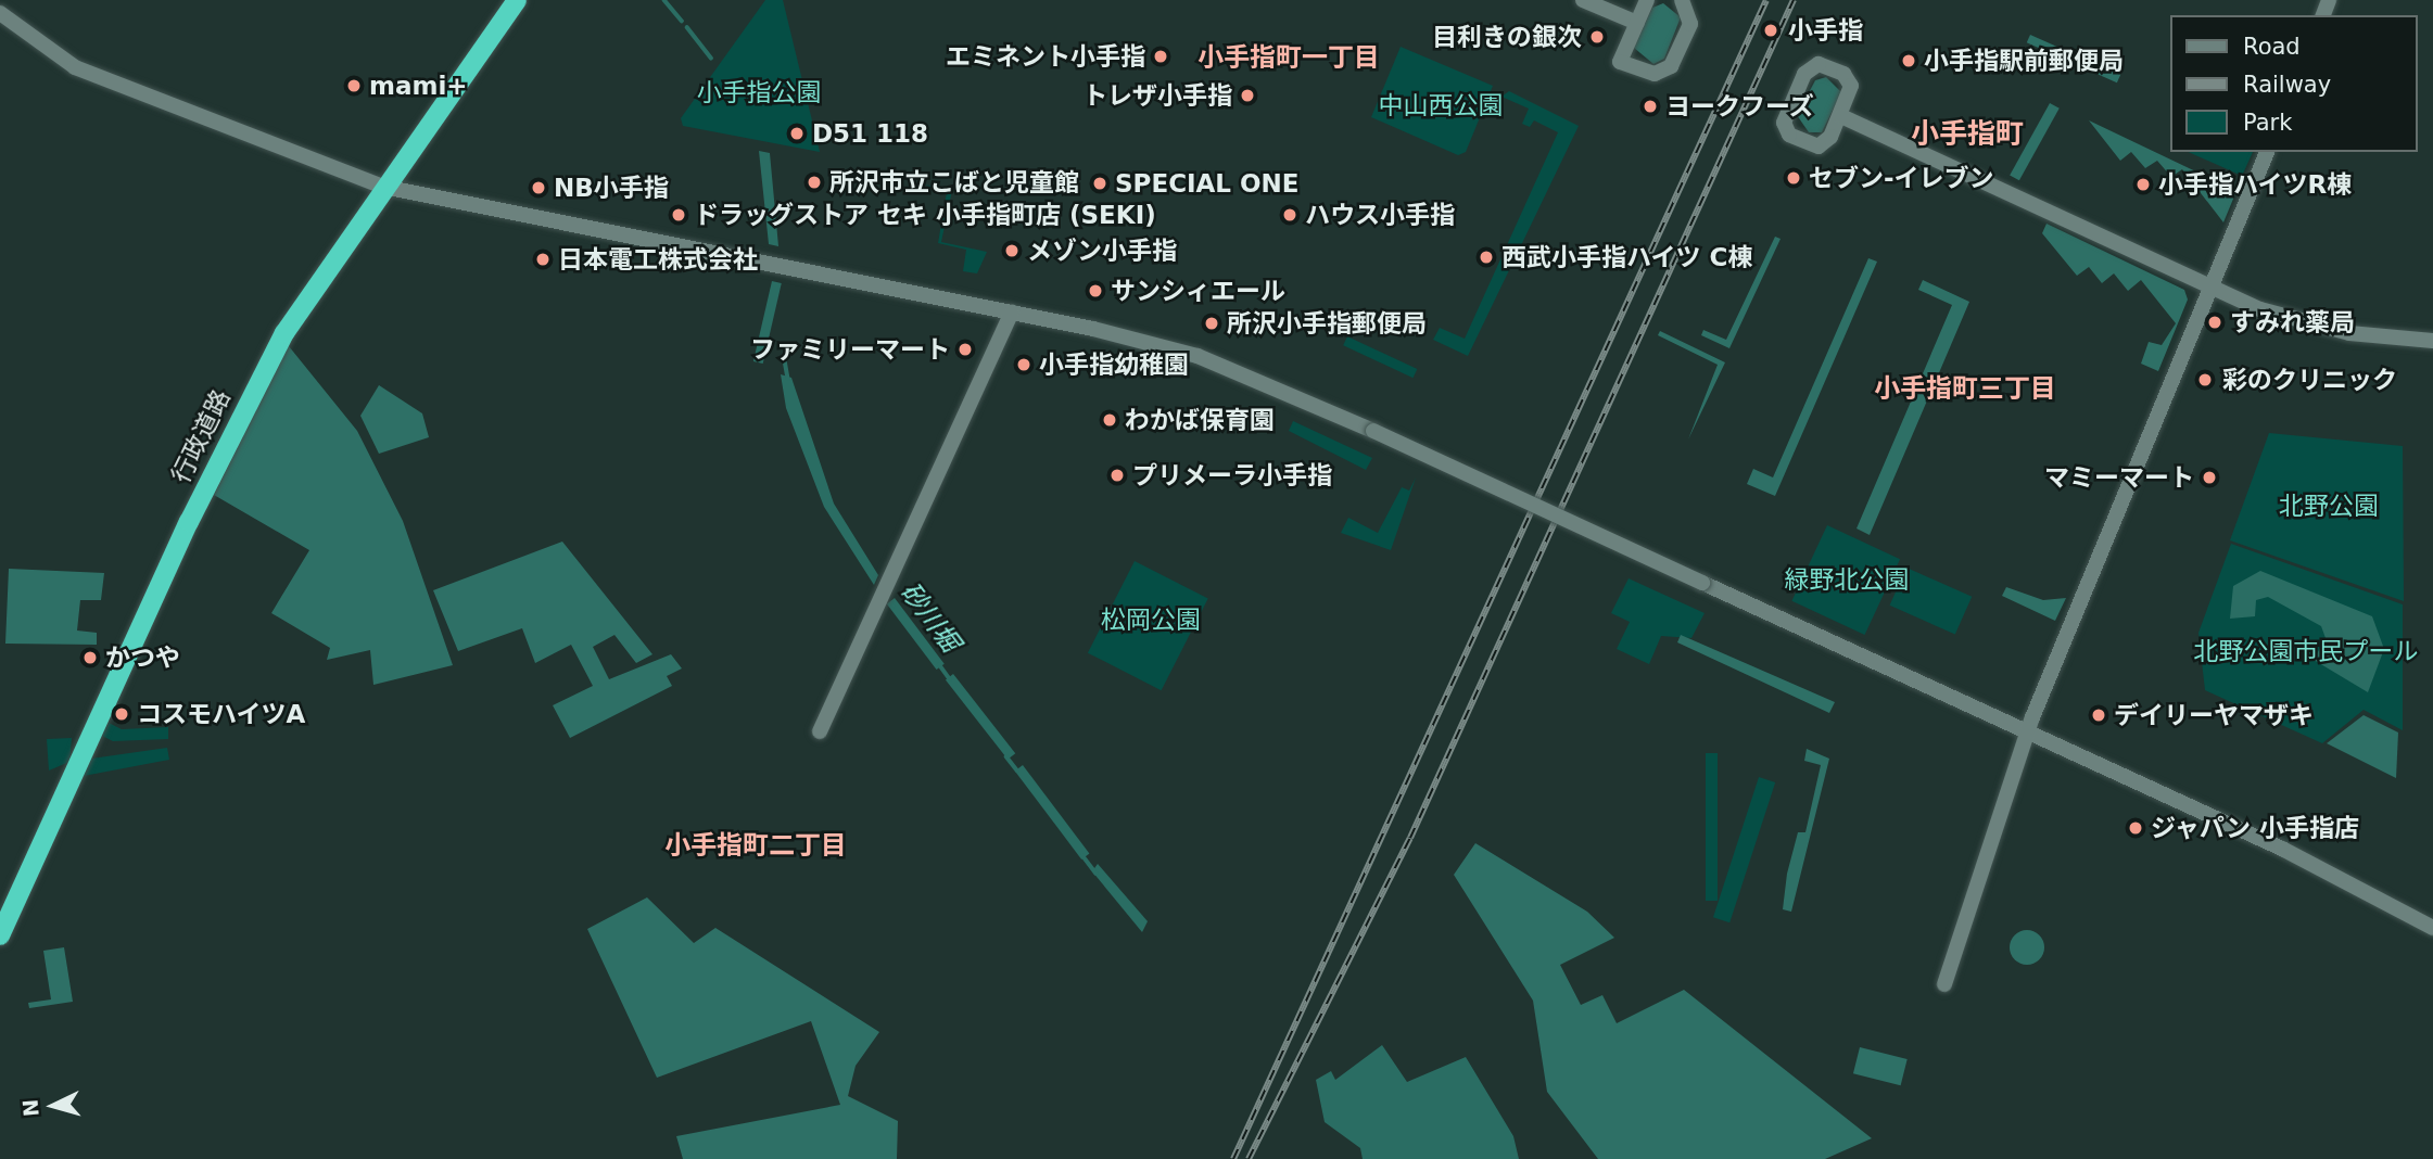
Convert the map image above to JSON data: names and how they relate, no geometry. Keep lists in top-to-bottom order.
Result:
{
  "streets": {
    "highway": ["行政道路"]
  },
  "districts": [
    "小手指町一丁目",
    "小手指町",
    "小手指町三丁目",
    "小手指町二丁目"
  ],
  "water": ["砂川堀"],
  "parks": [
    "小手指公園",
    "中山西公園",
    "北野公園",
    "緑野北公園",
    "松岡公園",
    "北野公園市民プール"
  ],
  "places": [
    "小手指",
    "目利きの銀次",
    "エミネント小手指",
    "小手指駅前郵便局",
    "mami+",
    "トレザ小手指",
    "ヨークフーズ",
    "D51 118",
    "セブン-イレブン",
    "所沢市立こばと児童館",
    "SPECIAL ONE",
    "小手指ハイツR棟",
    "NB小手指",
    "ドラッグストア セキ 小手指町店 (SEKI)",
    "ハウス小手指",
    "メゾン小手指",
    "西武小手指ハイツ C棟",
    "日本電工株式会社",
    "サンシィエール",
    "すみれ薬局",
    "所沢小手指郵便局",
    "ファミリーマート",
    "小手指幼稚園",
    "彩のクリニック",
    "わかば保育園",
    "プリメーラ小手指",
    "マミーマート",
    "かつや",
    "コスモハイツA",
    "デイリーヤマザキ",
    "ジャパン 小手指店"
  ],
  "legend": ["Road", "Railway", "Park"],
  "north": "left"
}
